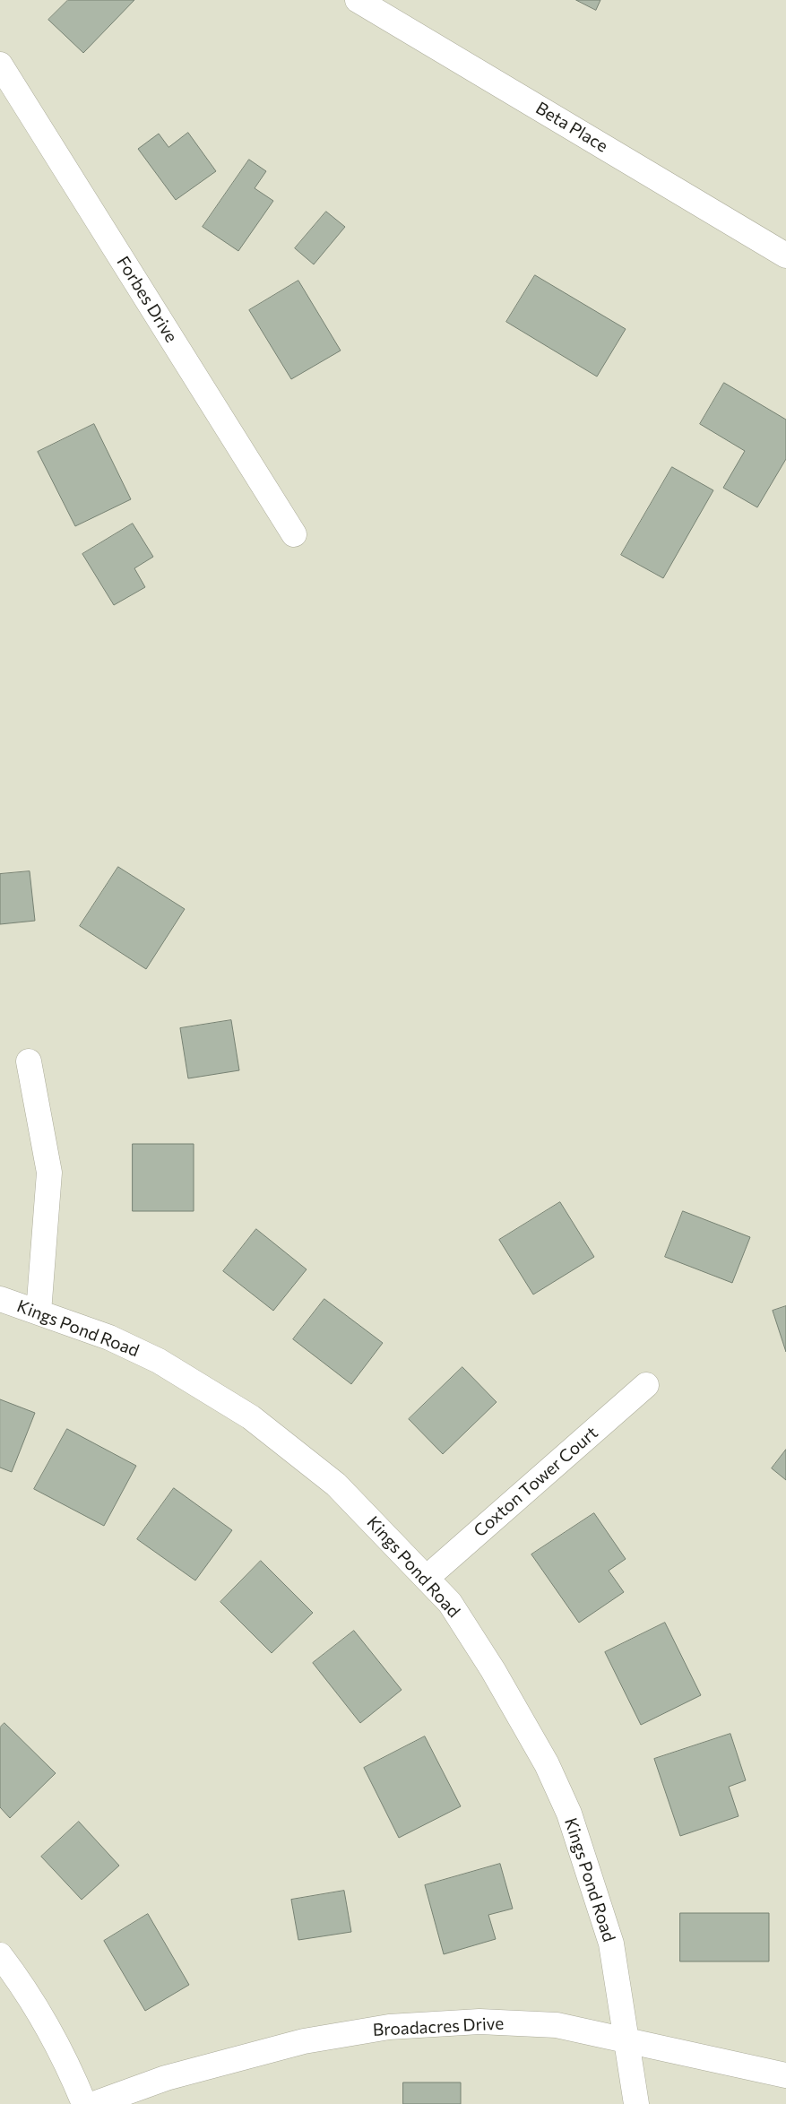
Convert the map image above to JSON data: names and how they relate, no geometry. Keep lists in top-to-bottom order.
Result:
{
  "streets": {
    "street": [
      "Beta Place",
      "Forbes Drive",
      "Kings Pond Road",
      "Coxton Tower Court",
      "Broadacres Drive"
    ]
  },
  "crossings": [
    ["Kings Pond Road", "Coxton Tower Court"],
    ["Kings Pond Road", "Broadacres Drive"]
  ]
}
